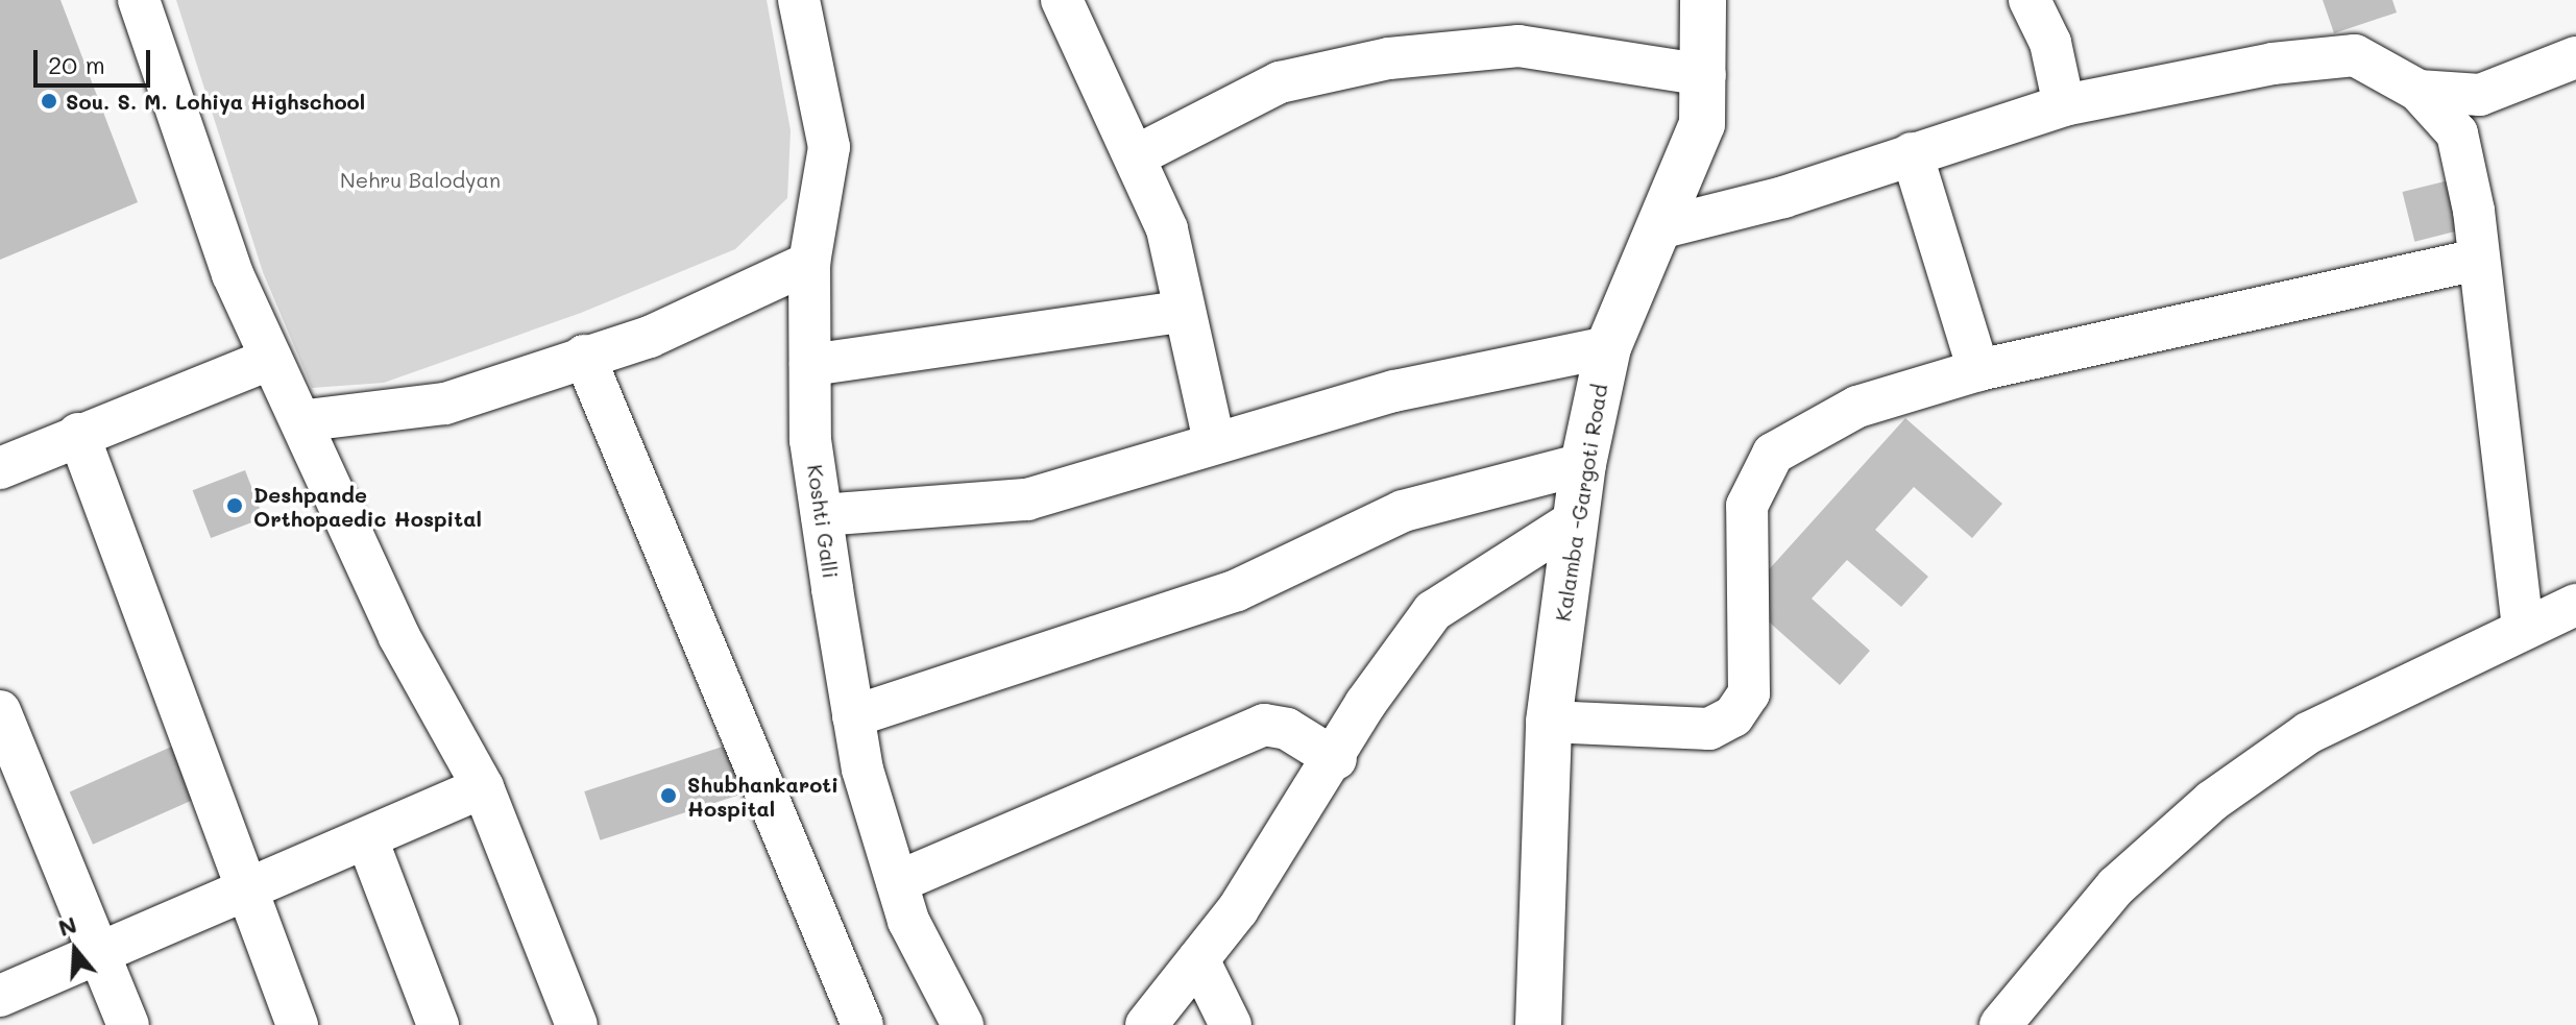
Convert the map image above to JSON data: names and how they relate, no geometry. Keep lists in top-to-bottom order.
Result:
{
  "streets": {
    "main road": ["Kalamba -Gargoti Road"],
    "street": ["Koshti Galli"]
  },
  "parks": ["Nehru Balodyan"],
  "places": ["Sou. S. M. Lohiya Highschool", "Deshpande Orthopaedic Hospital", "Shubhankaroti Hospital"],
  "scale_bar": "20 m",
  "north": "top"
}
